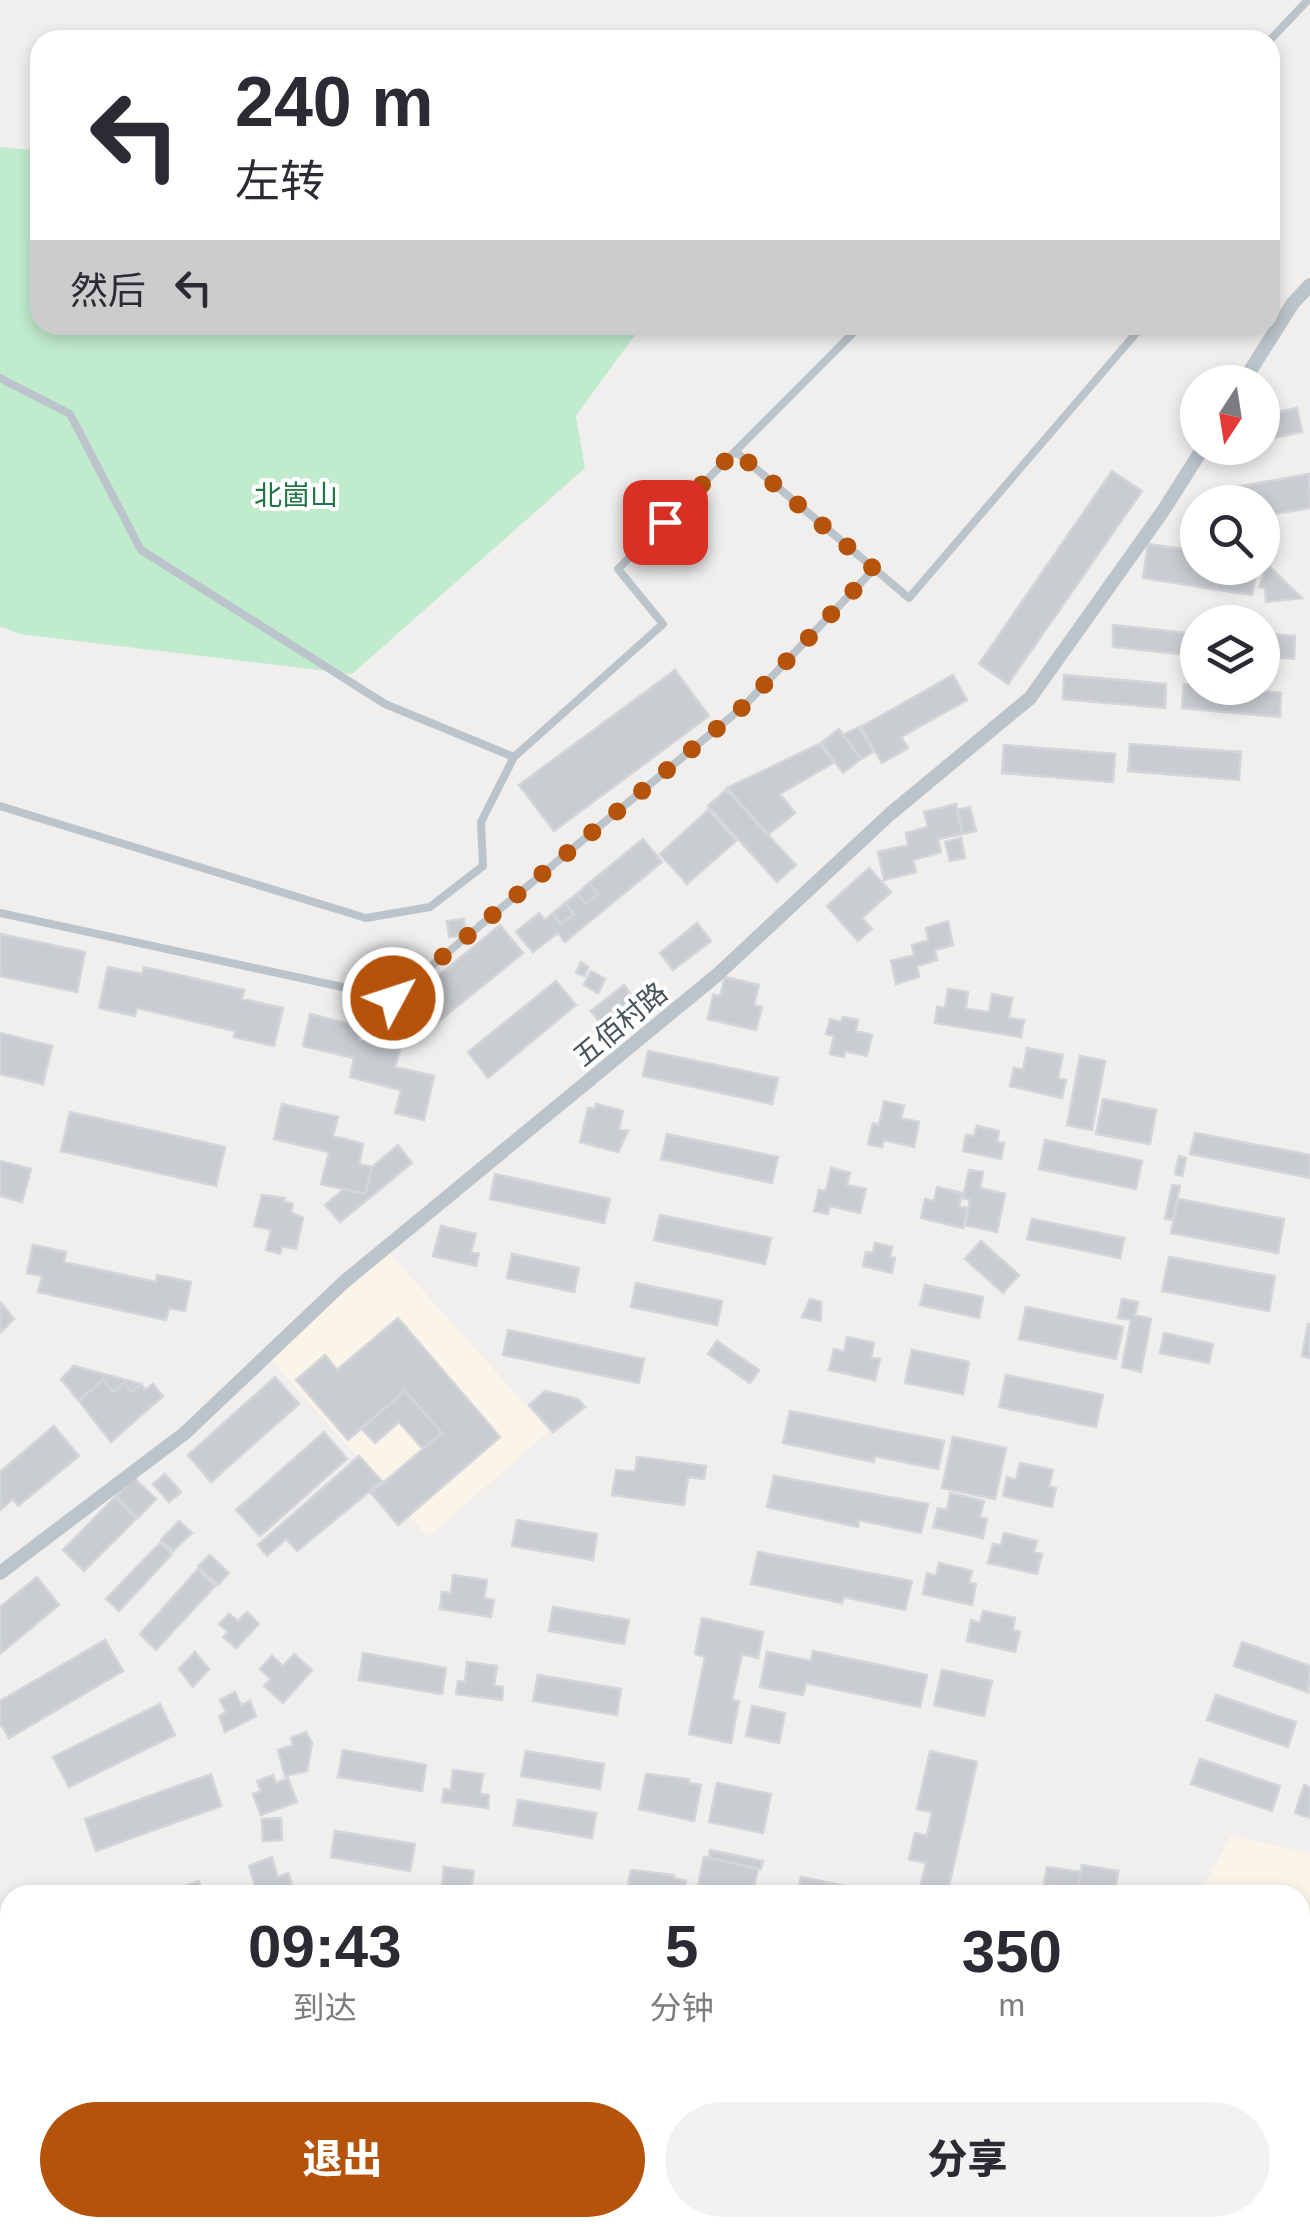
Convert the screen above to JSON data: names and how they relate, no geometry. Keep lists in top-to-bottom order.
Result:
{
  "streets": {
    "street": ["五佰村路"]
  },
  "parks": ["北崮山"],
  "north": "bottom",
  "page": {
    "turn": ["240 m", "左转"],
    "then": "然后",
    "eta": [
      "09:43",
      "到达",
      "5",
      "分钟",
      "350",
      "m"
    ],
    "buttons": ["退出", "分享"]
  }
}
